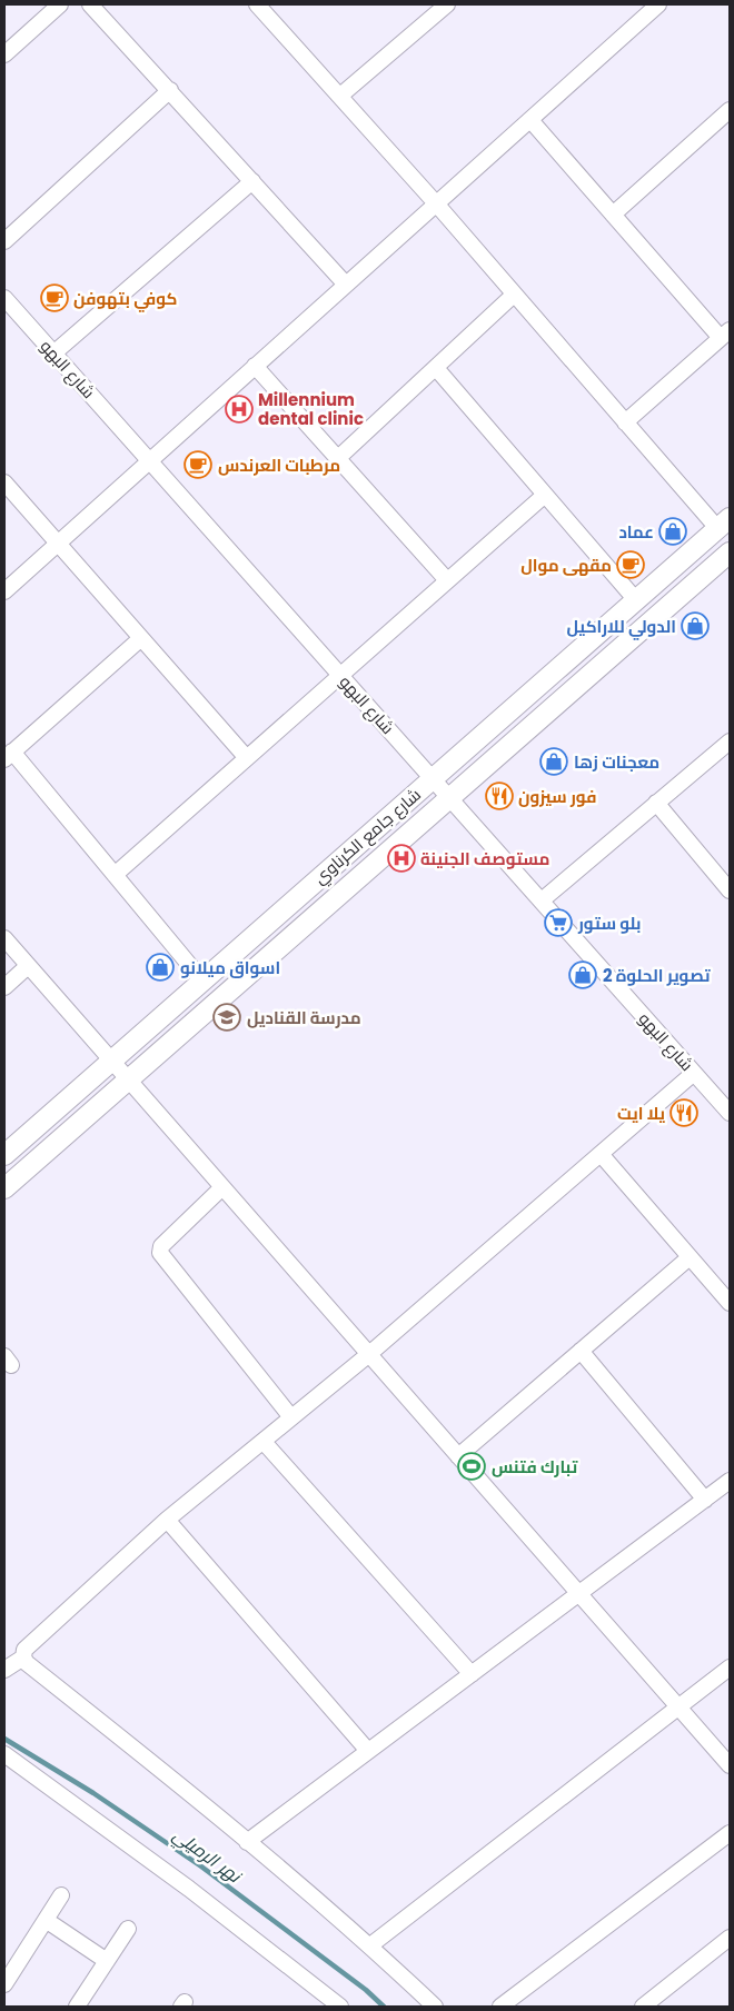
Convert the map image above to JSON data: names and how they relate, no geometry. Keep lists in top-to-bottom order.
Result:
{
  "streets": {
    "main road": ["شارع جامع الكرناوي"],
    "street": ["شارع البهو"]
  },
  "crossings": [
    ["شارع البهو", "شارع جامع الكرناوي"]
  ],
  "water": ["نهر الرميلي"],
  "places": {
    "cafe": ["كوفي بتهوفن", "مرطبات العرندس", "مقهى موال"],
    "hospital": ["Millennium dental clinic", "مستوصف الجنينة"],
    "shop": [
      "عماد",
      "الدولي للاراكيل",
      "معجنات زها",
      "اسواق ميلانو",
      "تصوير الحلوة 2"
    ],
    "restaurant": ["فور سيزون", "يلا ايت"],
    "supermarket": ["بلو ستور"],
    "school or university": ["مدرسة القناديل"],
    "sports": ["تبارك فتنس"]
  }
}
